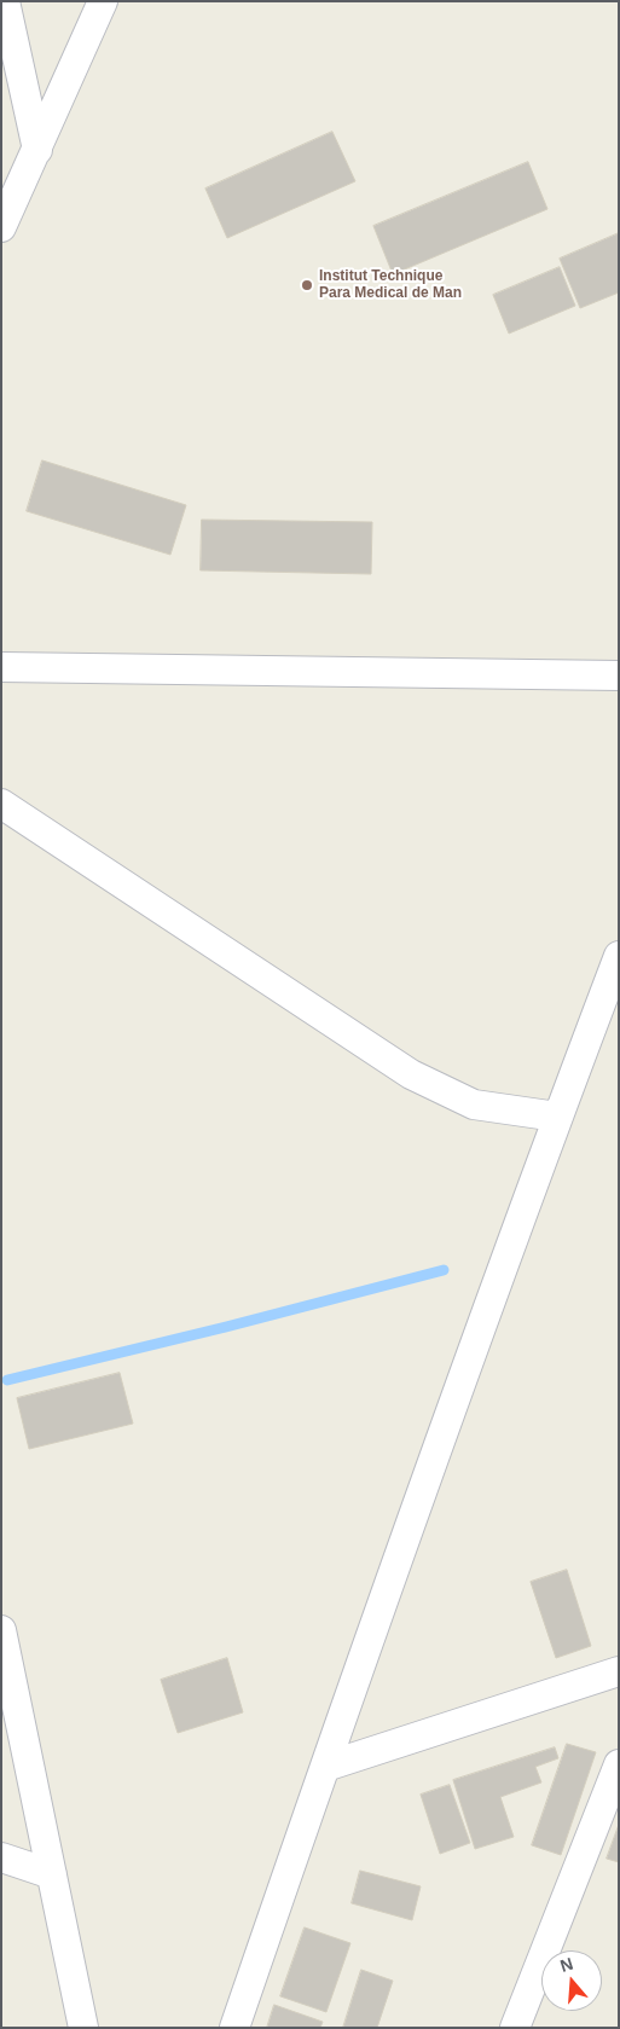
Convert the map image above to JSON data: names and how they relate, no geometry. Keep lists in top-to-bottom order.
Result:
{
  "places": ["Institut Technique Para Medical de Man"],
  "north": "top"
}
